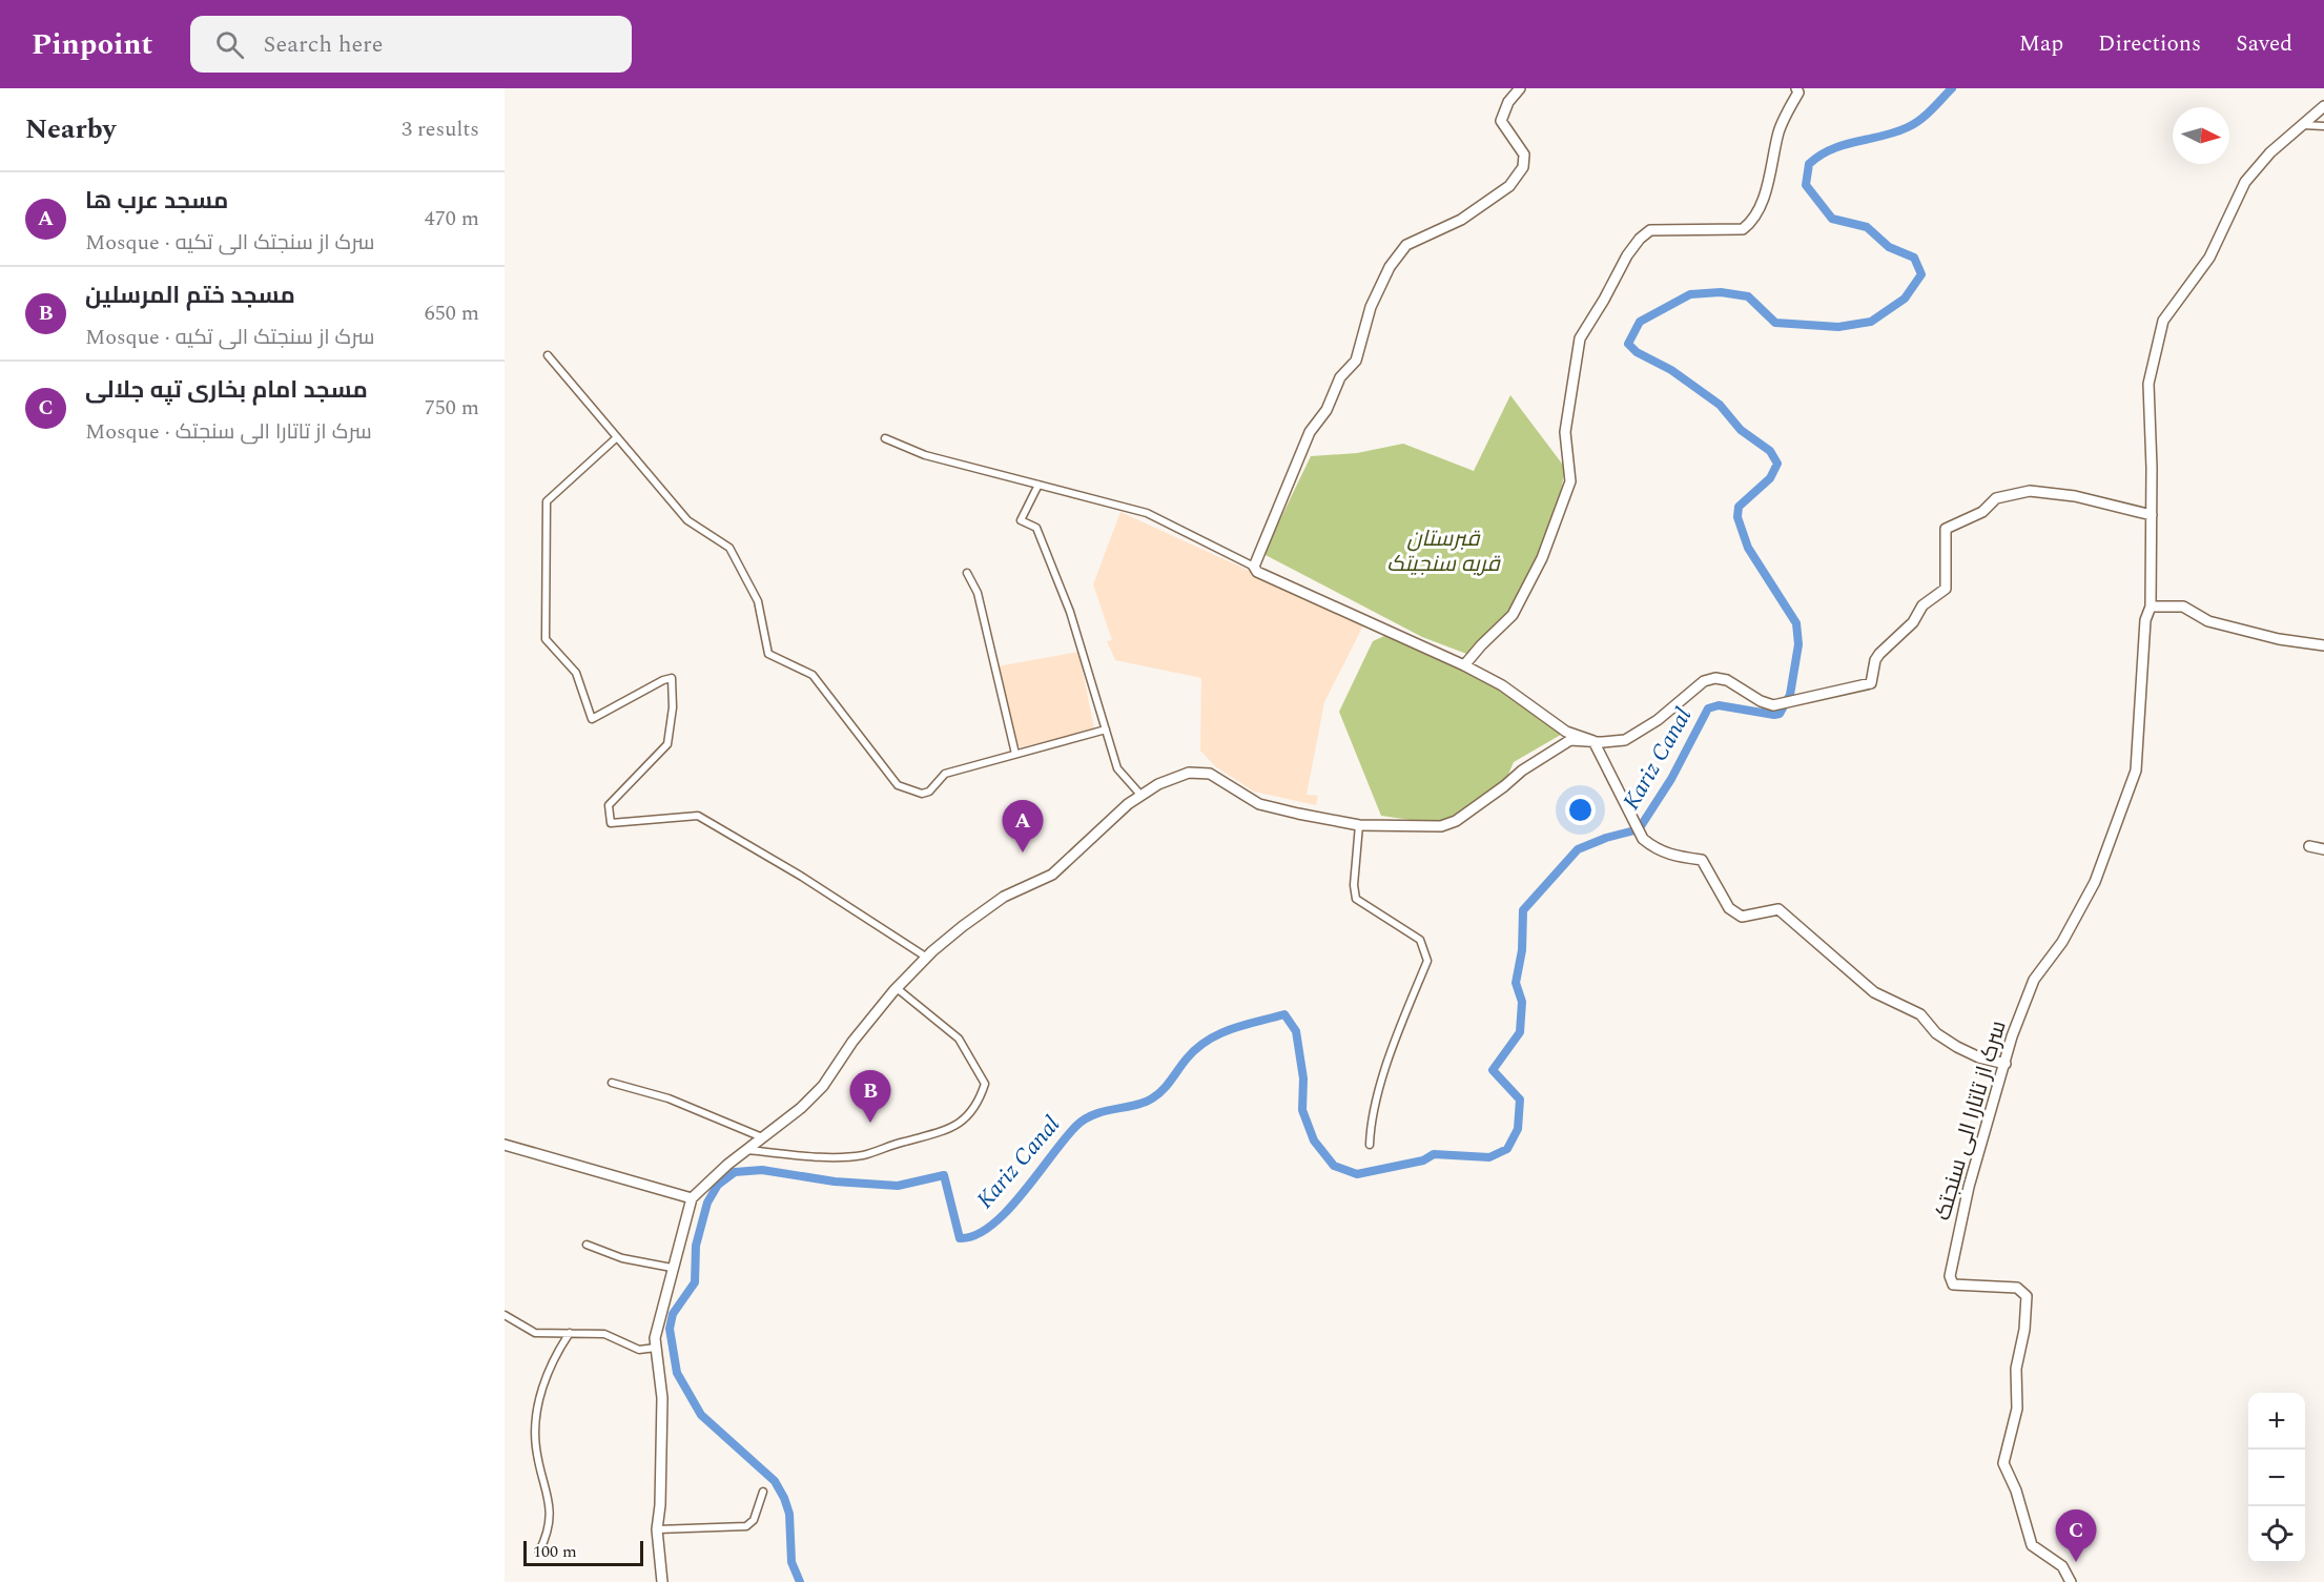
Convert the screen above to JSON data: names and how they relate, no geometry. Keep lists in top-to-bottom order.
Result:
{
  "streets": {
    "street": ["سرک از تاتارا الی سنجتک"]
  },
  "water": ["Kariz Canal"],
  "parks": ["قبرستان قریه سنجیتک"],
  "scale_bar": "100 m",
  "north": "right",
  "page": {
    "header": "Pinpoint",
    "search": "Search here",
    "nav": ["Map", "Directions", "Saved"],
    "heading": ["Nearby", "3 results"],
    "list": [
      {
        "mark": "A",
        "name": "مسجد عرب ها",
        "note": "Mosque · سرک از سنجتک الی تکیه",
        "value": "470 m"
      },
      {
        "mark": "B",
        "name": "مسجد ختم المرسلین",
        "note": "Mosque · سرک از سنجتک الی تکیه",
        "value": "650 m"
      },
      {
        "mark": "C",
        "name": "مسجد امام بخاری تپه جلالی",
        "note": "Mosque · سرک از تاتارا الی سنجتک",
        "value": "750 m"
      }
    ],
    "pins": ["A", "B", "C"],
    "map_buttons": ["+", "−"],
    "scale": "100 m"
  }
}
